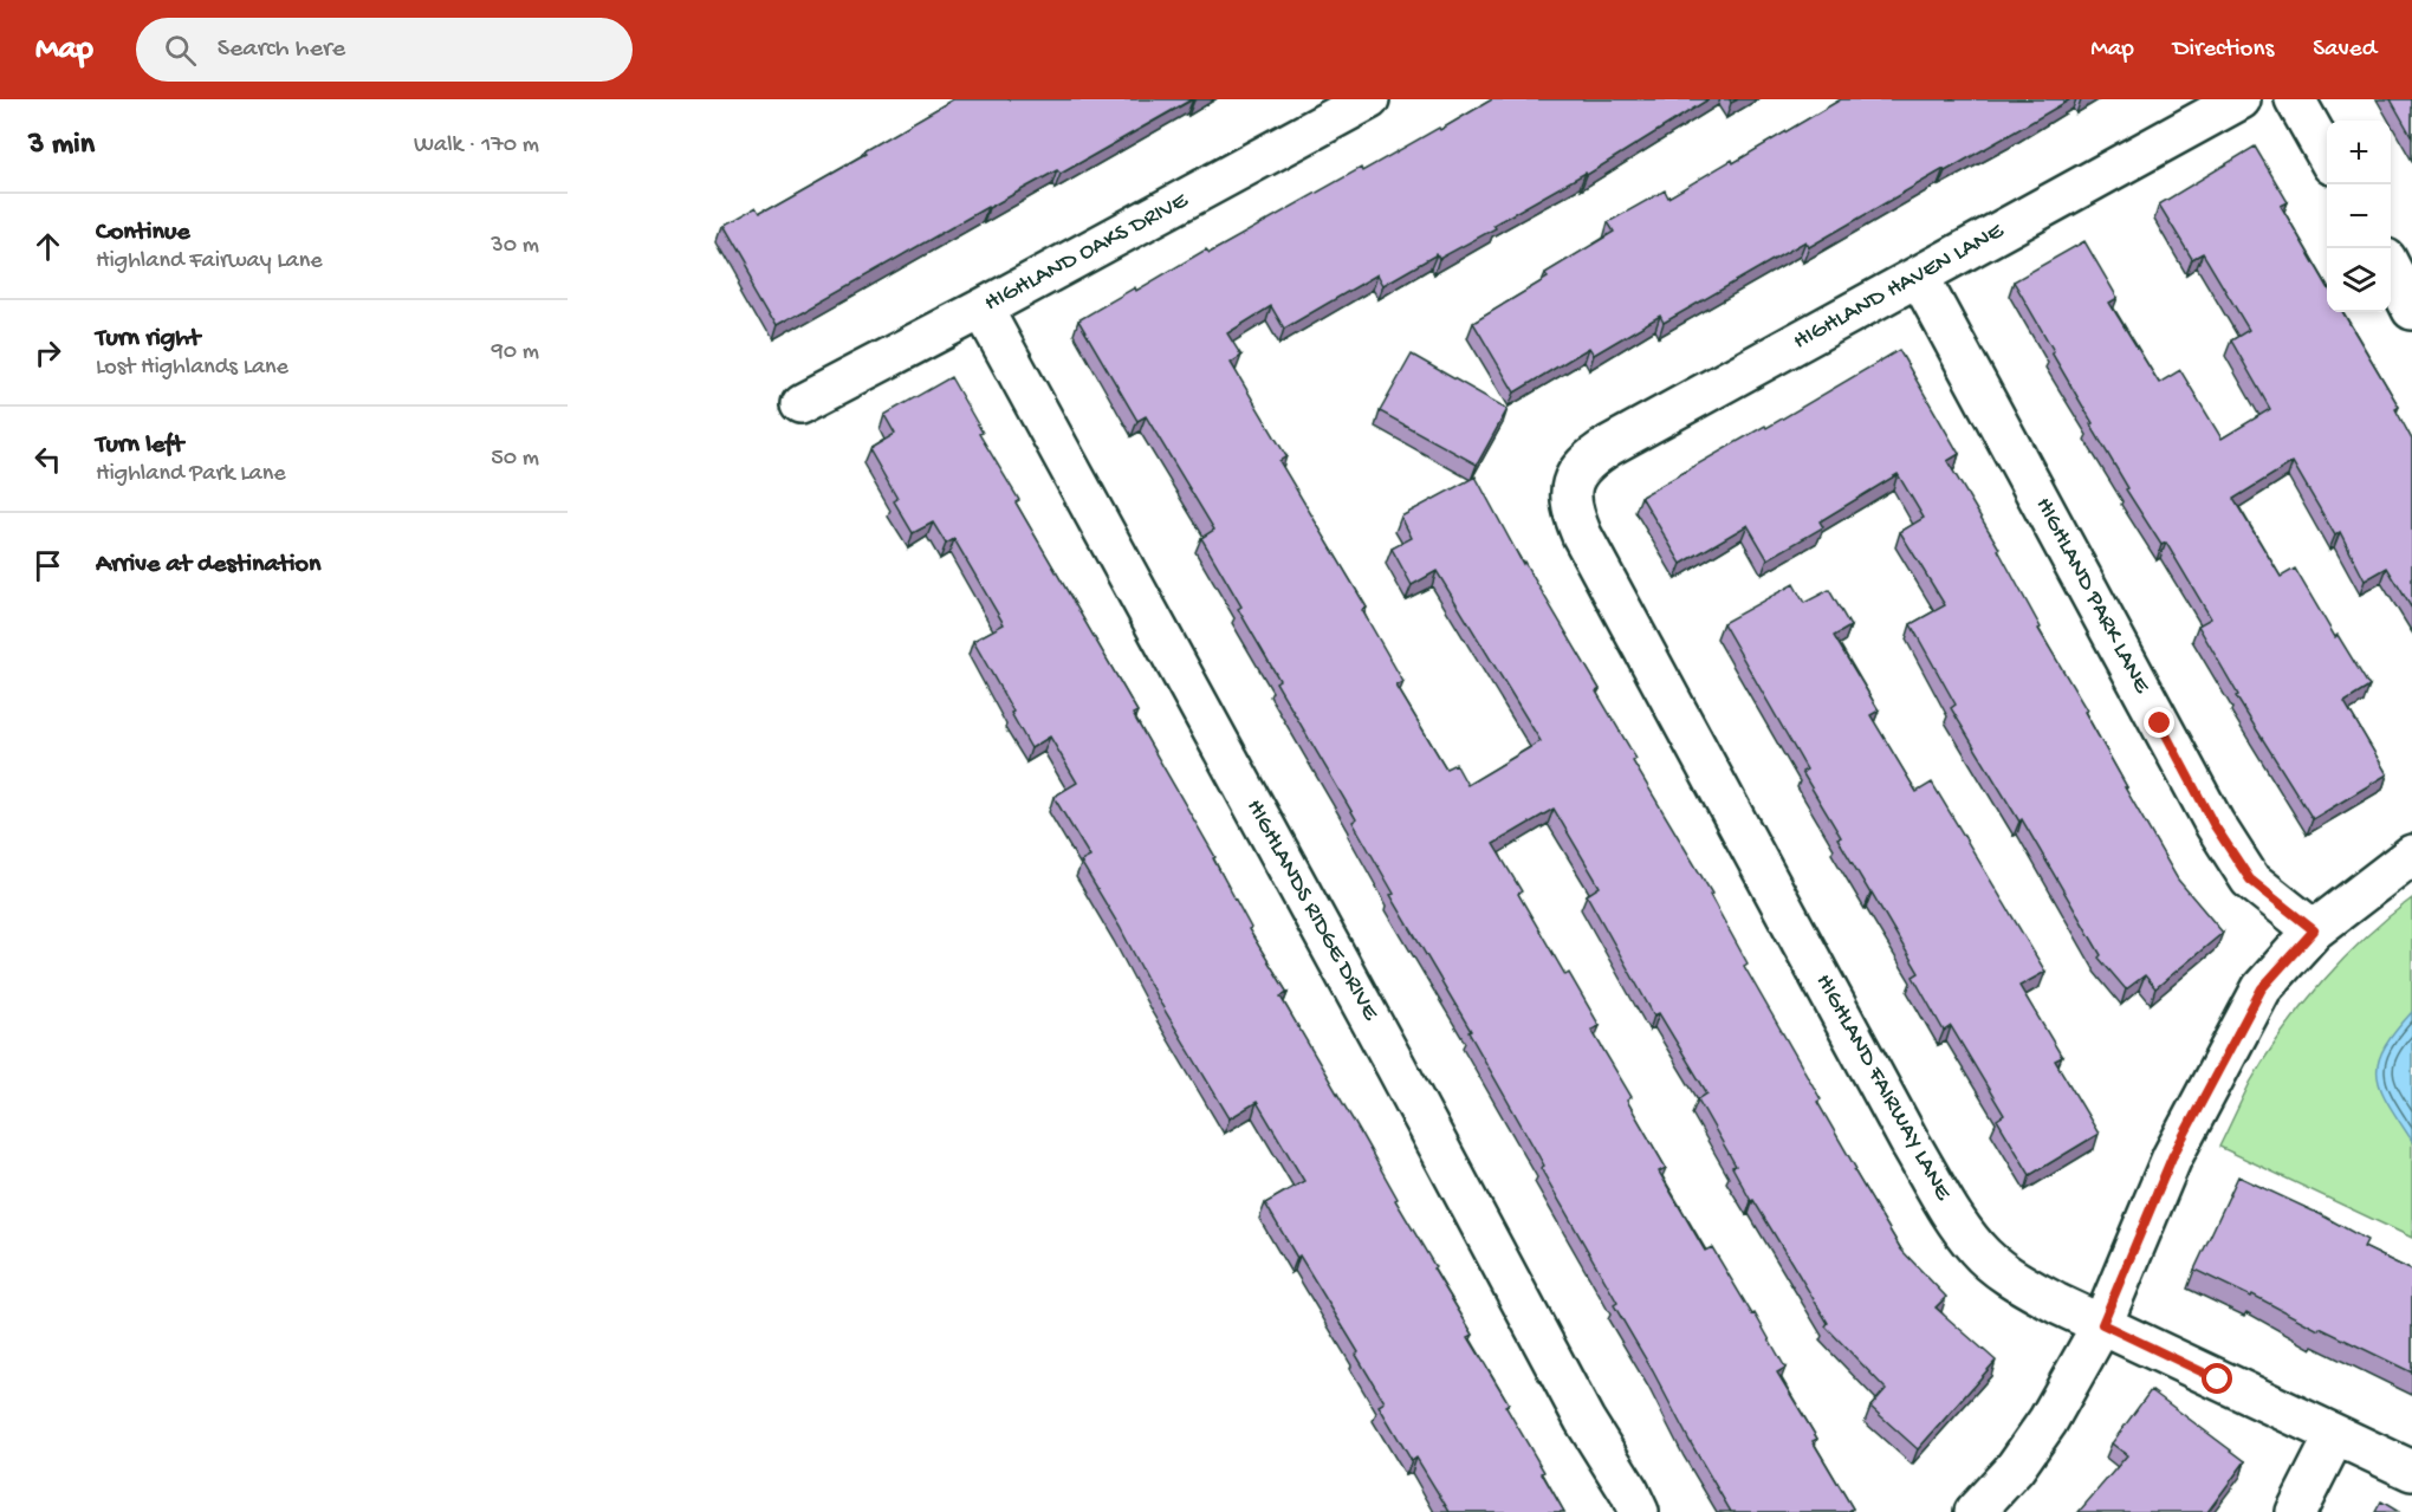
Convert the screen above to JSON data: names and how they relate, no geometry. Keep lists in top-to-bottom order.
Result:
{
  "streets": {
    "street": [
      "HIGHLAND OAKS DRIVE",
      "HIGHLAND HAVEN LANE",
      "HIGHLAND PARK LANE",
      "HIGHLANDS RIDGE DRIVE",
      "HIGHLAND FAIRWAY LANE"
    ]
  },
  "crossings": [
    ["HIGHLAND OAKS DRIVE", "HIGHLANDS RIDGE DRIVE"],
    ["HIGHLAND HAVEN LANE", "HIGHLAND PARK LANE"],
    ["HIGHLAND HAVEN LANE", "HIGHLAND FAIRWAY LANE"]
  ],
  "page": {
    "header": "Map",
    "search": "Search here",
    "nav": ["Map", "Directions", "Saved"],
    "heading": ["3 min", "Walk · 170 m"],
    "map_buttons": ["+", "−"],
    "list": [
      ["Continue", "Highland Fairway Lane", "30 m"],
      ["Turn right", "Lost Highlands Lane", "90 m"],
      ["Turn left", "Highland Park Lane", "50 m"],
      "Arrive at destination"
    ]
  }
}
